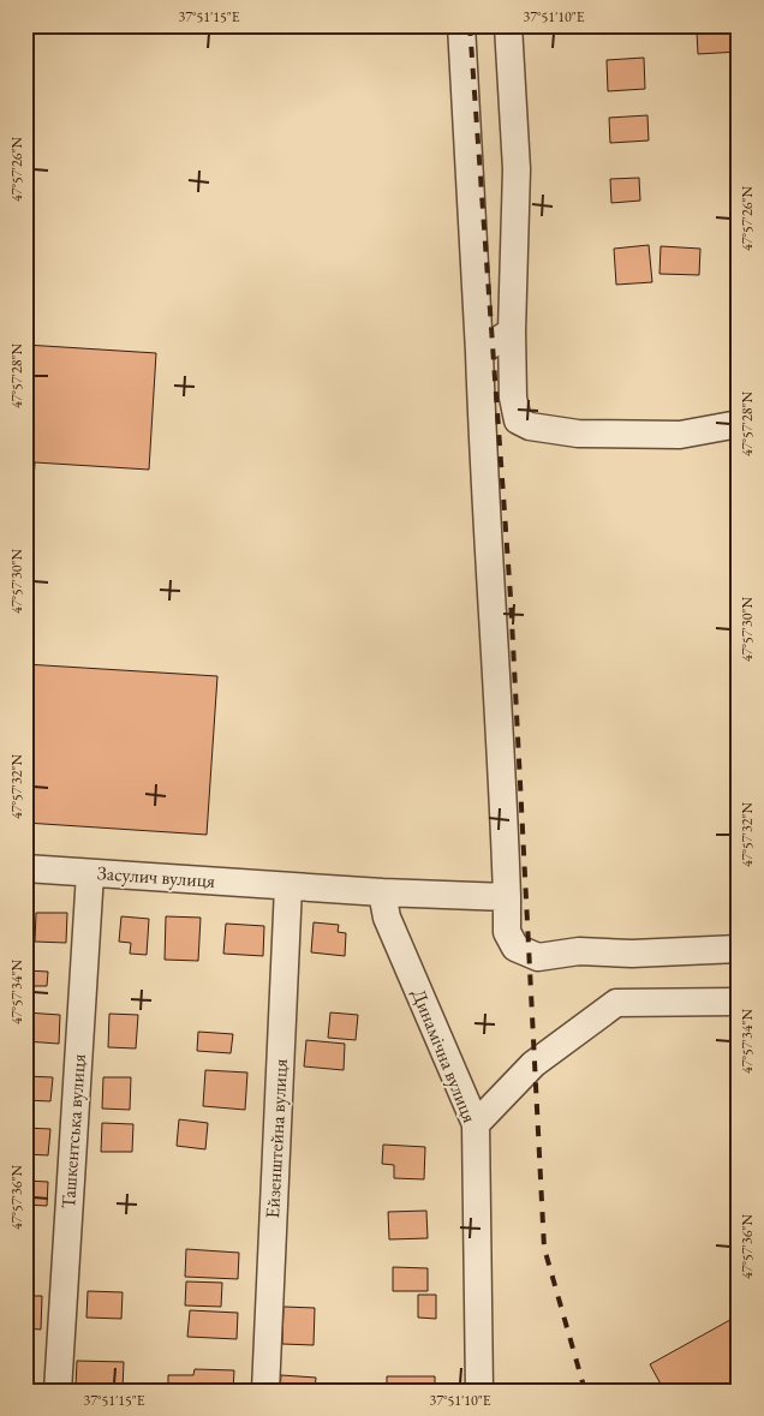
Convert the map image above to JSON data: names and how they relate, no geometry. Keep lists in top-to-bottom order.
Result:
{
  "streets": {
    "street": [
      "Засулич вулиця",
      "Динамічна вулиця",
      "Ташкентська вулиця",
      "Ейзенштейна вулиця"
    ]
  },
  "crossings": [
    ["Засулич вулиця", "Ташкентська вулиця"],
    ["Засулич вулиця", "Ейзенштейна вулиця"]
  ],
  "coordinates": [
    "37°51'15\"E",
    "37°51'10\"E",
    "47°57'26\"N",
    "47°57'28\"N",
    "47°57'30\"N",
    "47°57'32\"N",
    "47°57'34\"N",
    "47°57'36\"N"
  ]
}
